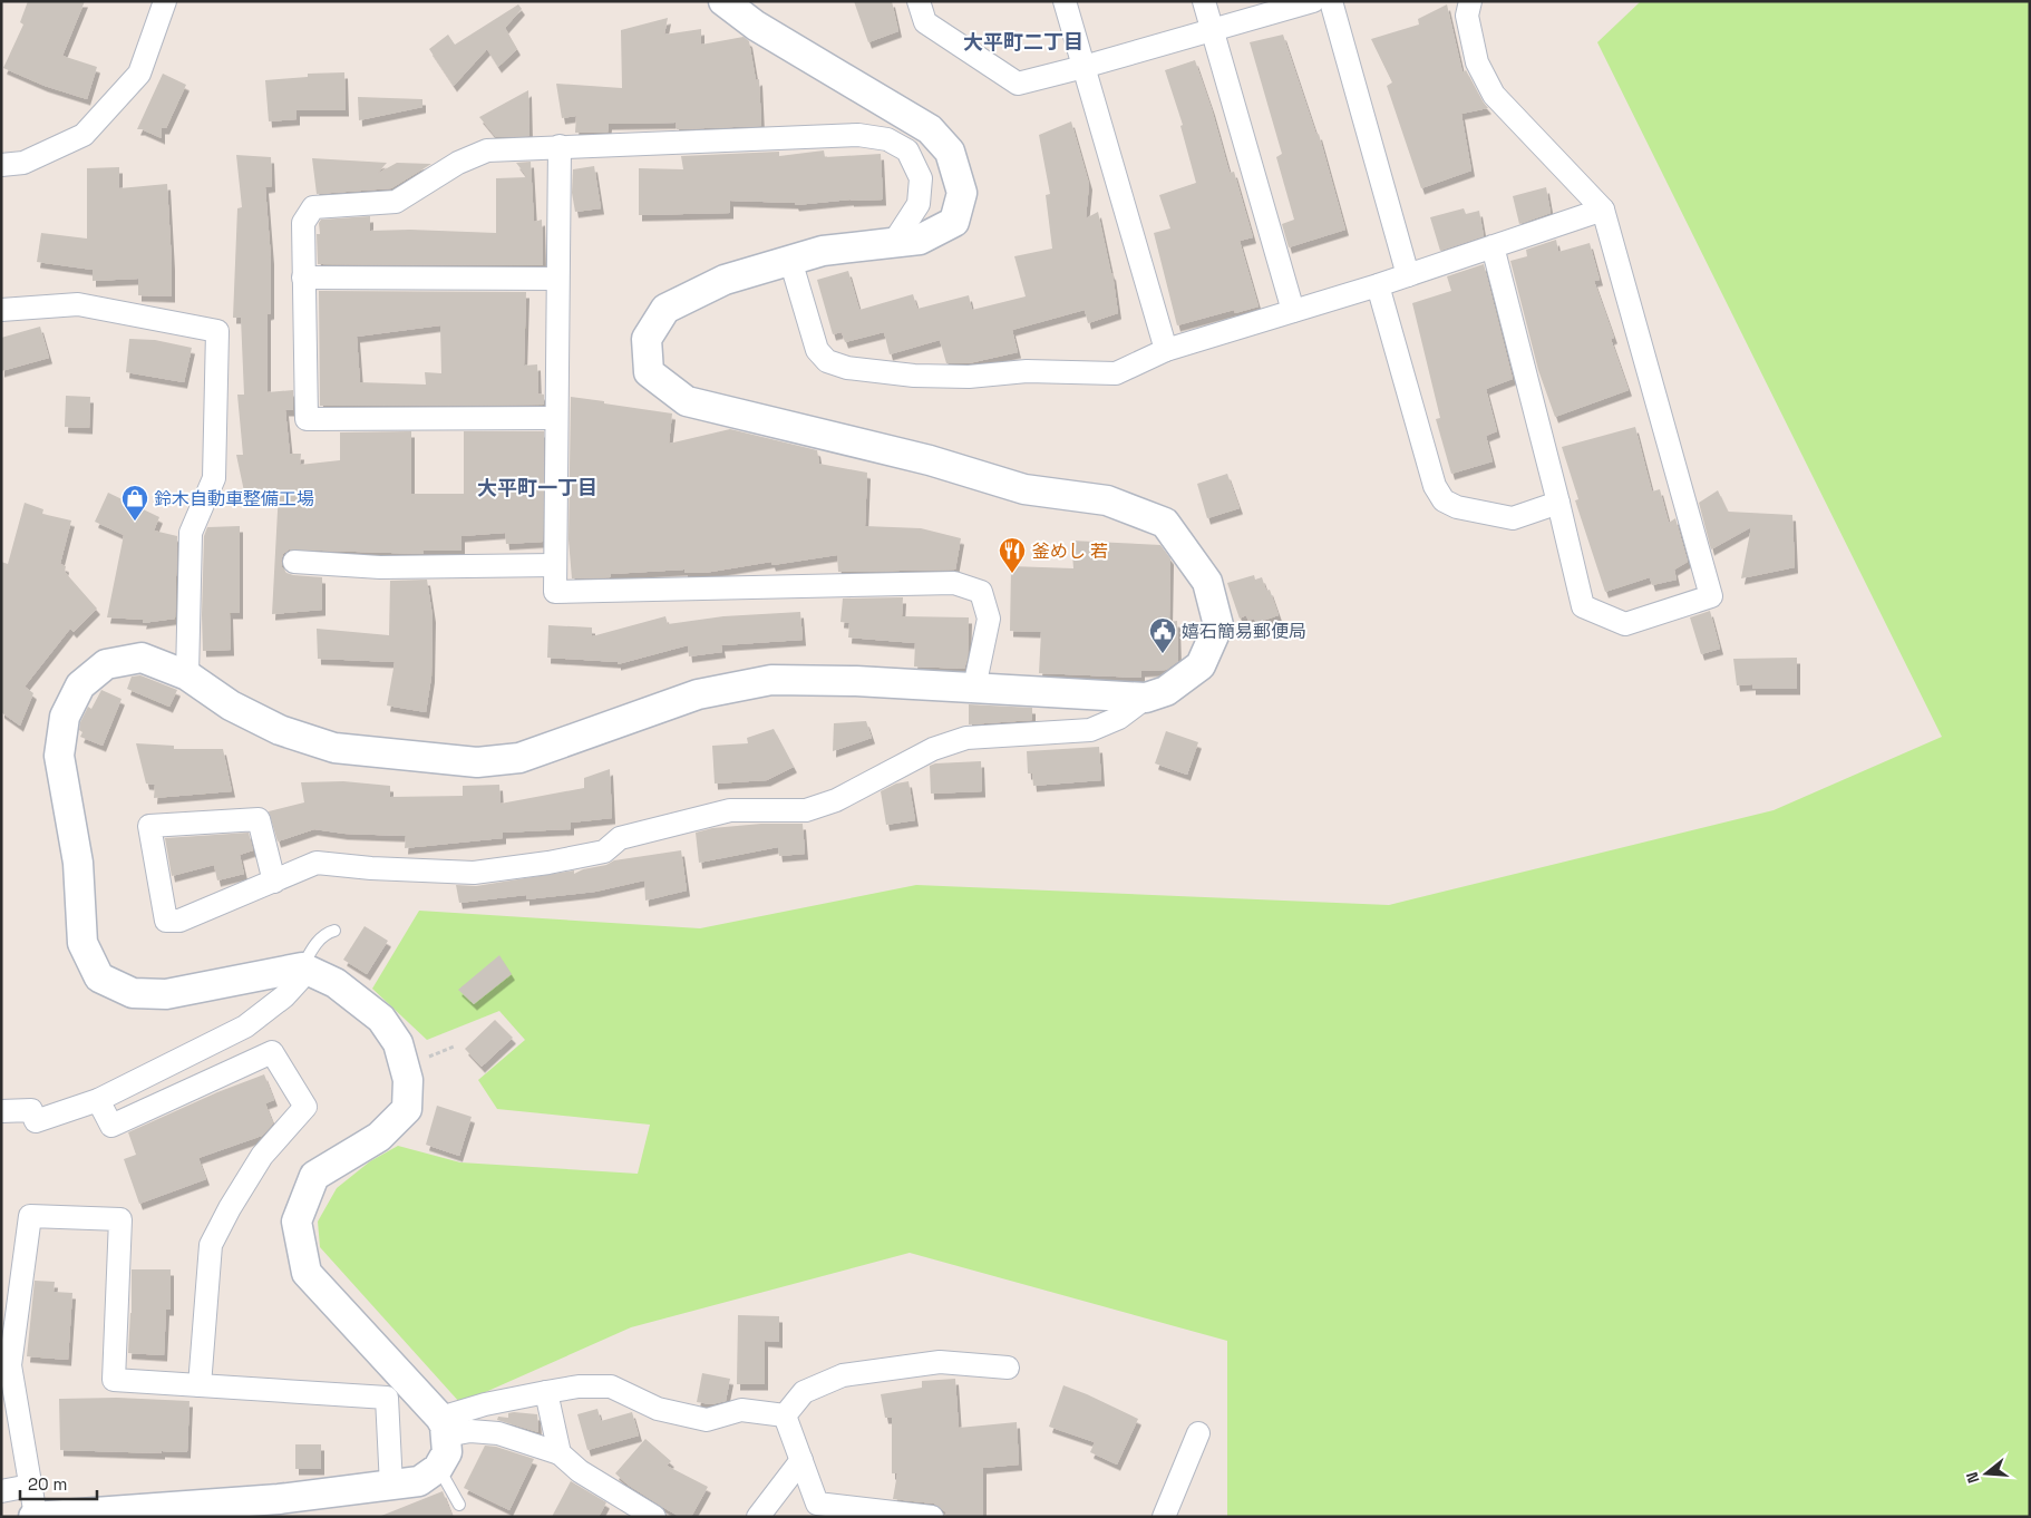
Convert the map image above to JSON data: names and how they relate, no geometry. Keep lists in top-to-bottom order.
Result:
{
  "districts": ["大平町二丁目", "大平町一丁目"],
  "places": {
    "shop": ["鈴木自動車整備工場"],
    "restaurant": ["釜めし 若"],
    "public building": ["嬉石簡易郵便局"]
  },
  "scale_bar": "20 m",
  "north": "left"
}
